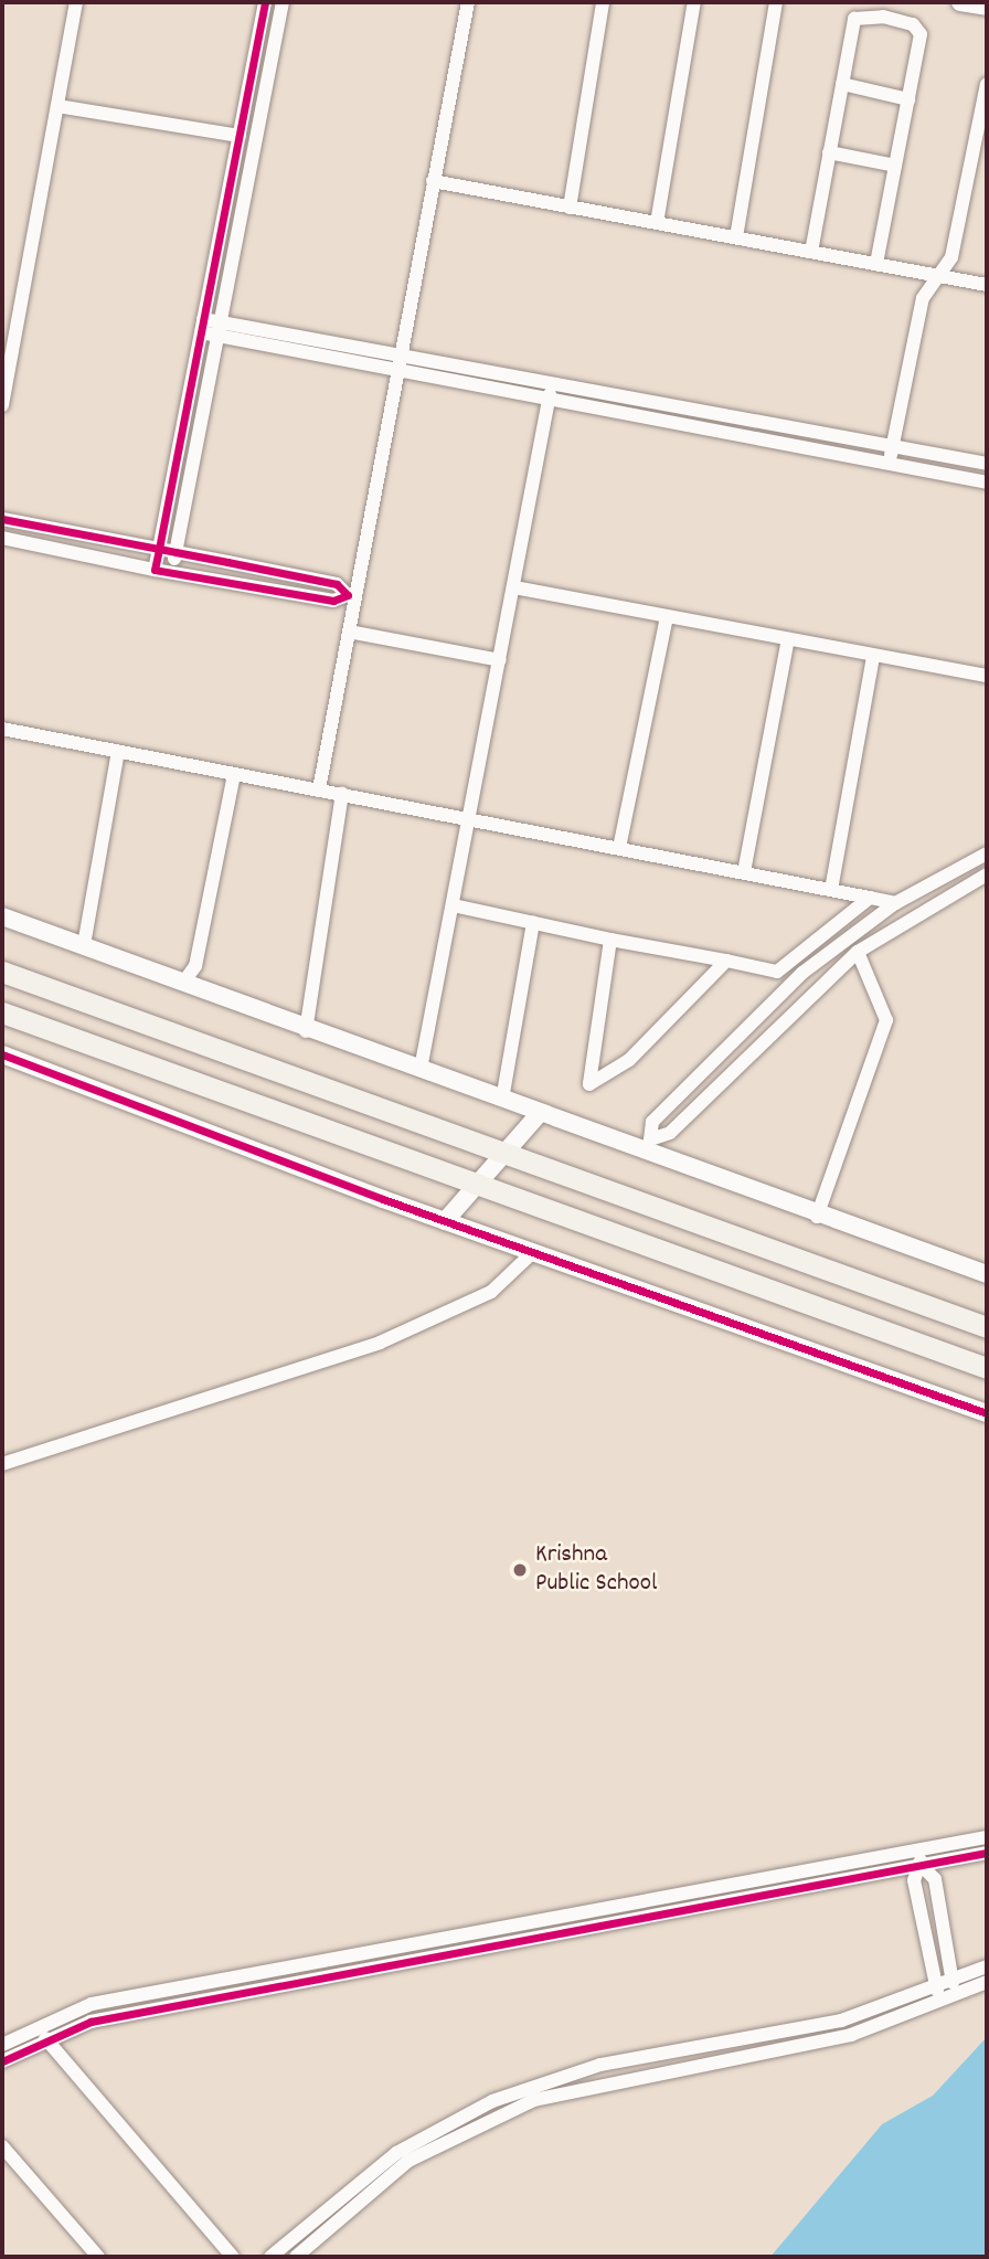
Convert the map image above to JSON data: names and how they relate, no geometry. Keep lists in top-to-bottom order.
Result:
{
  "places": ["Krishna Public School"]
}
